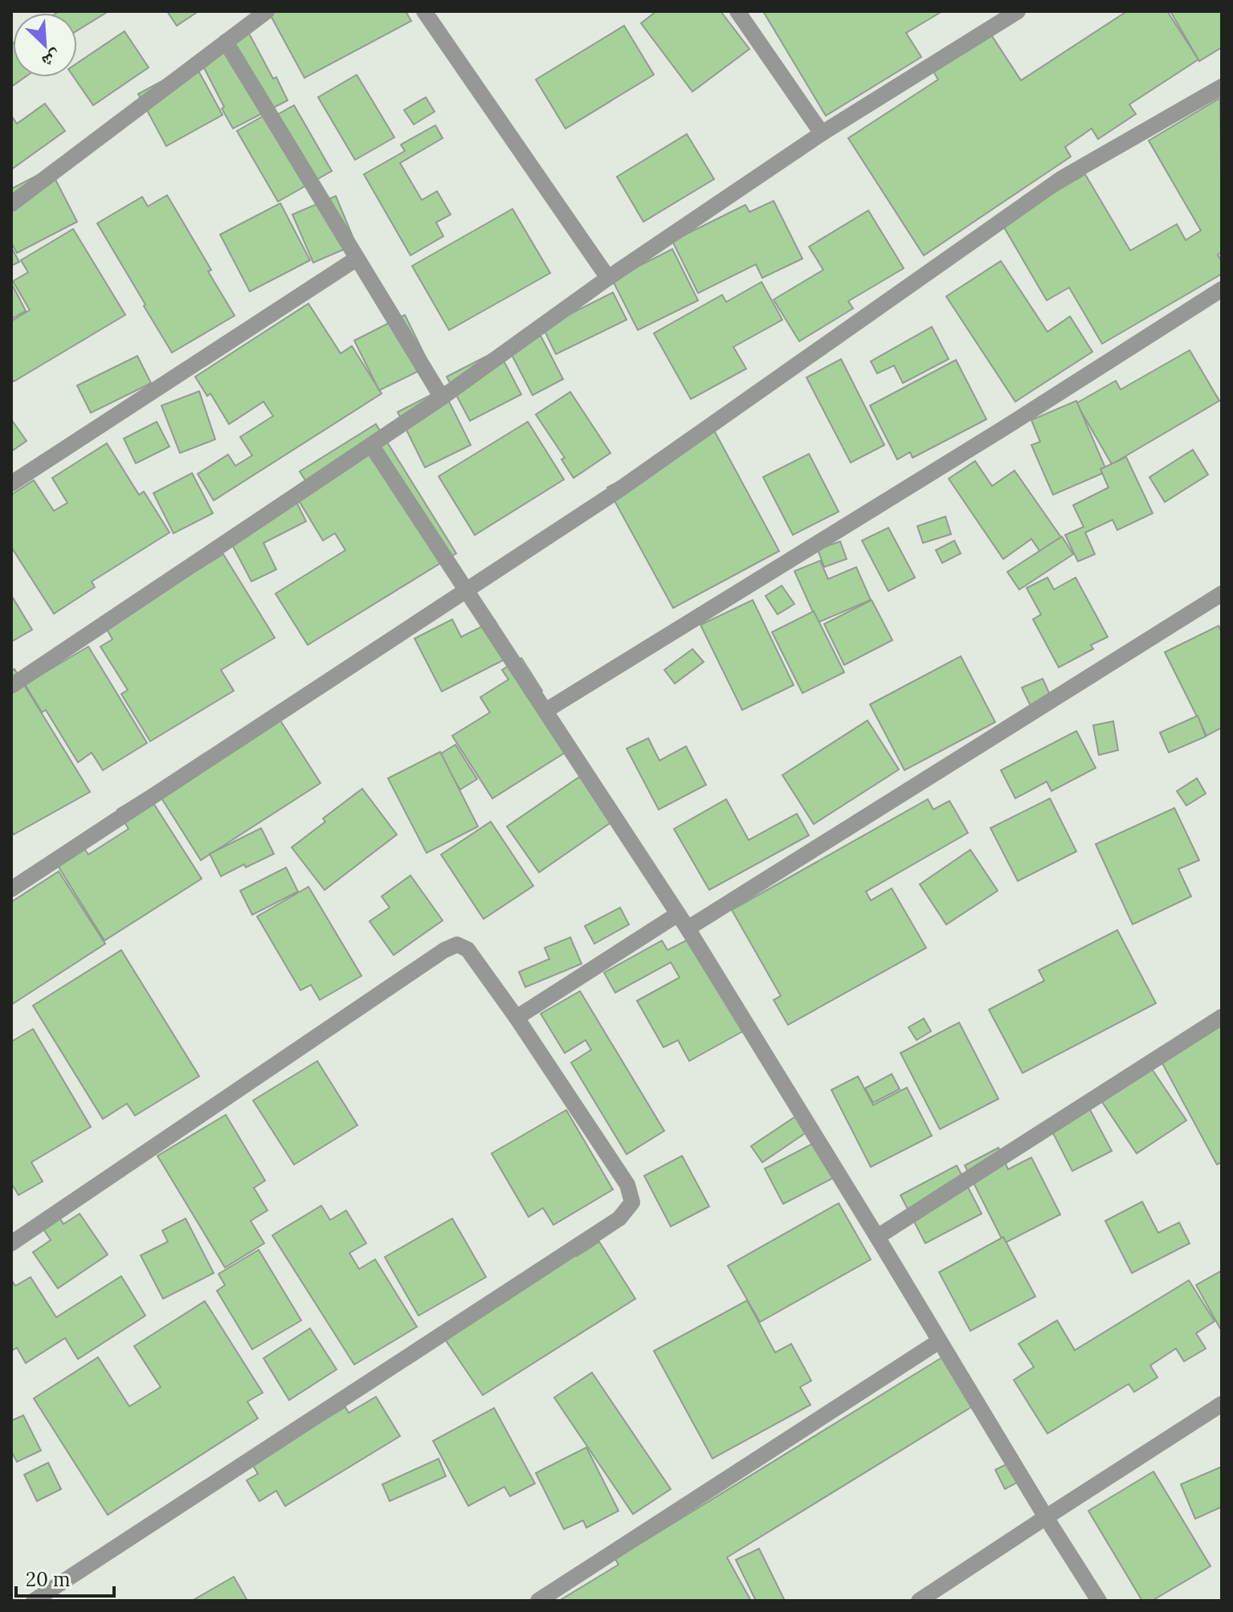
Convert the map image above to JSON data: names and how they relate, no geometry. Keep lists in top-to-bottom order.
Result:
{
  "scale_bar": "20 m",
  "north": "bottom right"
}
